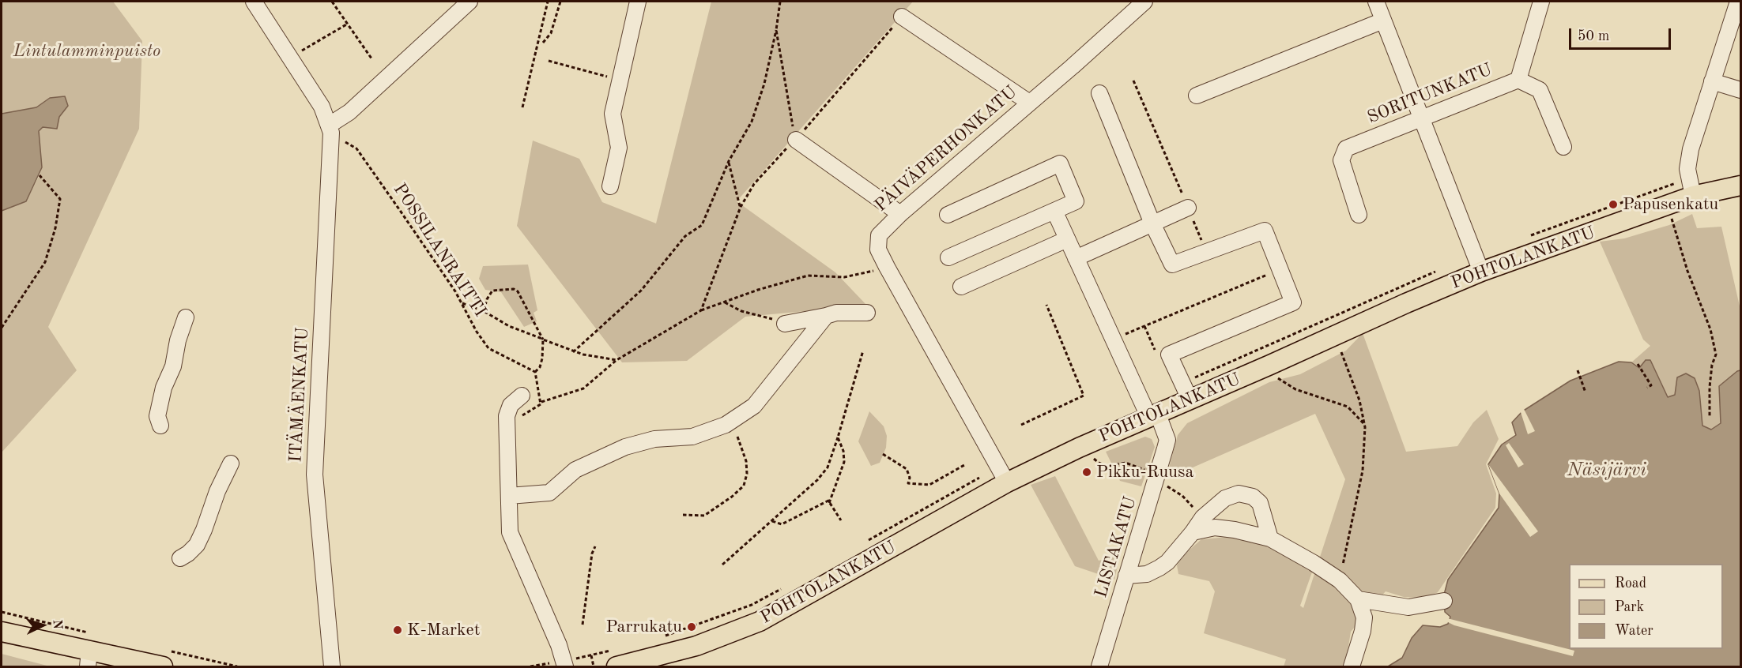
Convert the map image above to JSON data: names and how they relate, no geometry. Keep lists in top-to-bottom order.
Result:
{
  "streets": {
    "main road": ["POHTOLANKATU"],
    "street": [
      "SORITUNKATU",
      "PÄIVÄPERHONKATU",
      "ITÄMÄENKATU",
      "LISTAKATU"
    ],
    "path": ["POSSILANRAITTI"]
  },
  "crossings": [
    ["PÄIVÄPERHONKATU", "POHTOLANKATU"],
    ["POHTOLANKATU", "LISTAKATU"]
  ],
  "water": ["Näsijärvi"],
  "parks": ["Lintulamminpuisto"],
  "places": [
    "Papusenkatu",
    "Pikku-Ruusa",
    "Parrukatu",
    "K-Market"
  ],
  "legend": ["Road", "Park", "Water"],
  "scale_bar": "50 m",
  "north": "right"
}
